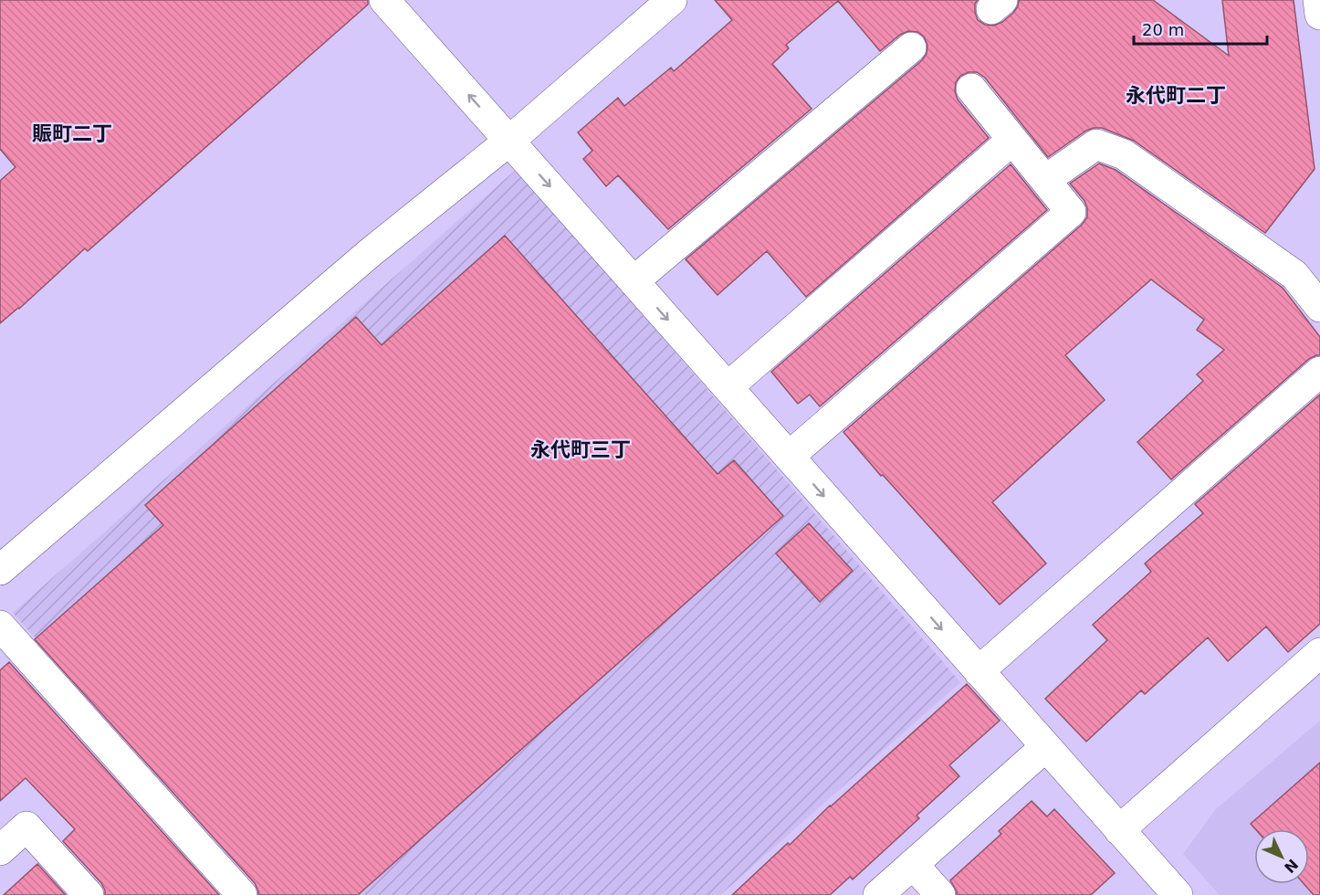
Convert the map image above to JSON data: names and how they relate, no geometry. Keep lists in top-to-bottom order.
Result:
{
  "districts": ["永代町二丁", "賑町二丁", "永代町三丁"],
  "scale_bar": "20 m",
  "north": "bottom right"
}
